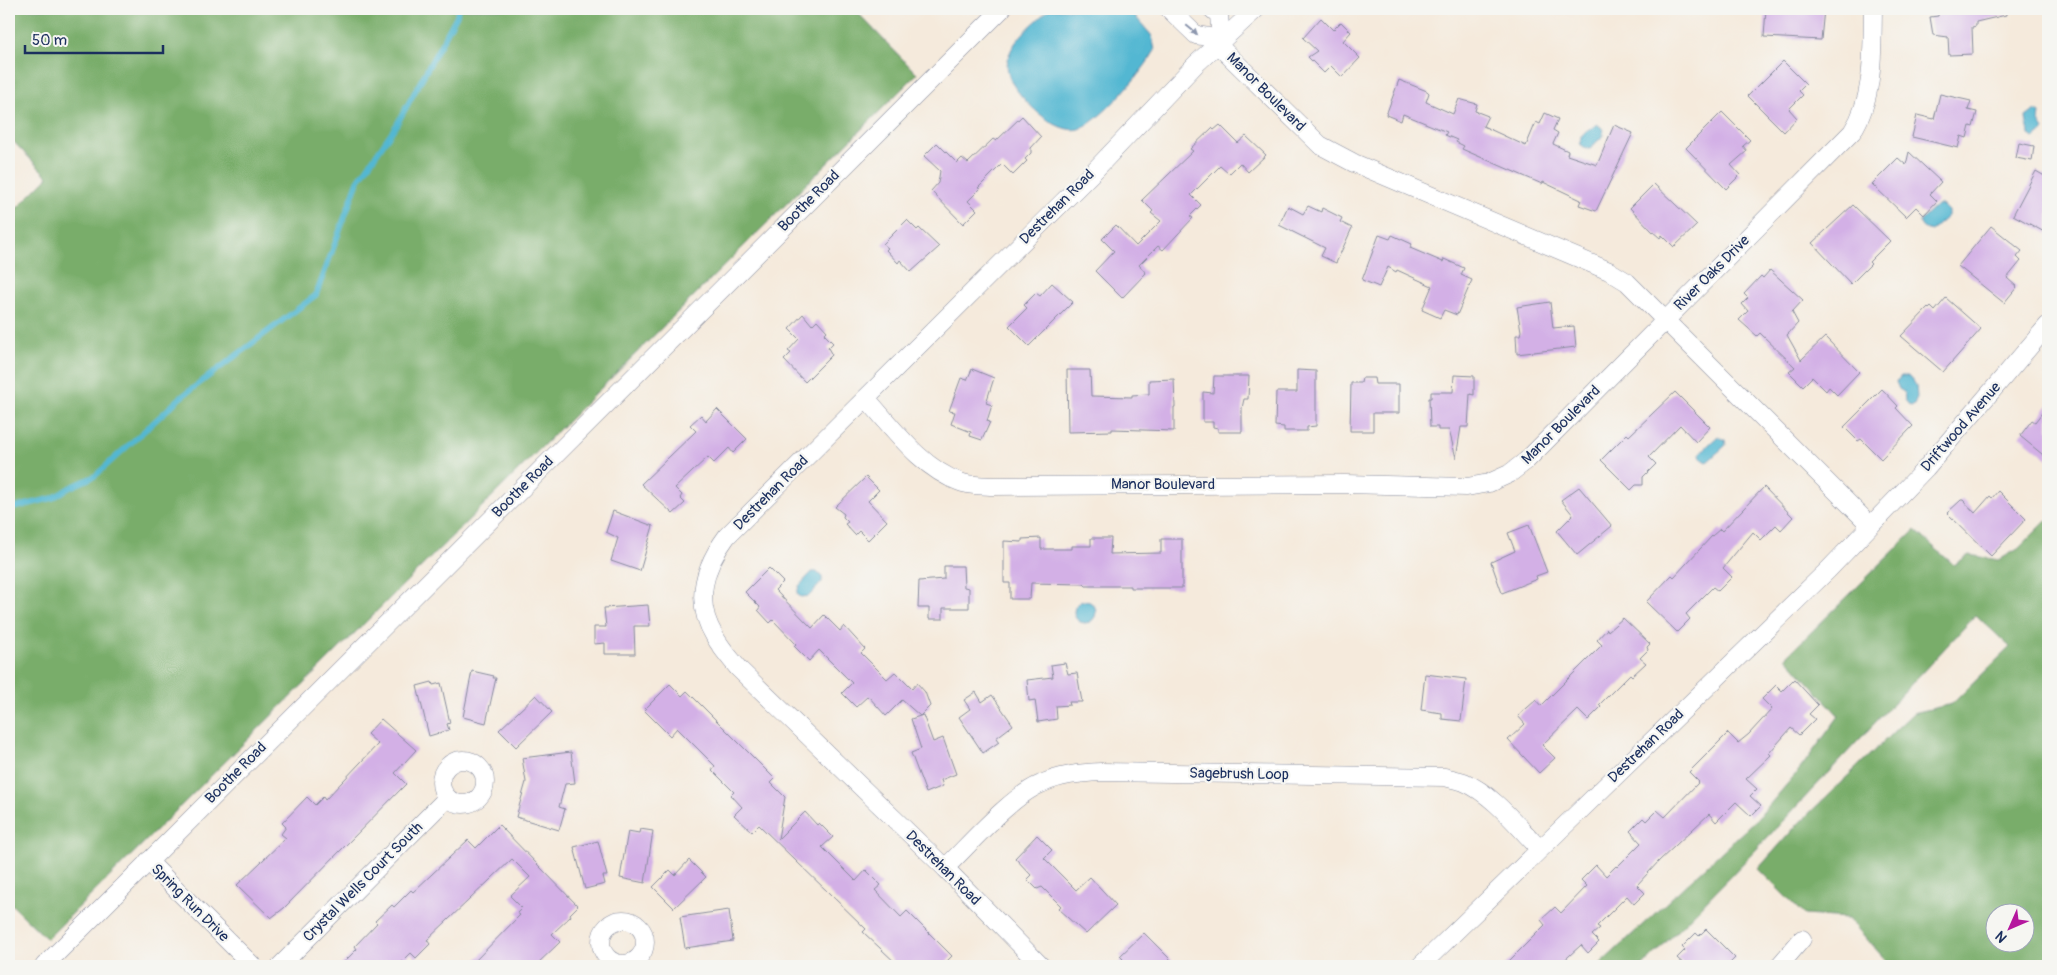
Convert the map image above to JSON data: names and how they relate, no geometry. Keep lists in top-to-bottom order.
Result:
{
  "streets": {
    "street": [
      "Manor Boulevard",
      "Boothe Road",
      "Destrehan Road",
      "River Oaks Drive",
      "Driftwood Avenue",
      "Sagebrush Loop",
      "Crystal Wells Court South",
      "Spring Run Drive"
    ]
  },
  "crossings": [
    ["Manor Boulevard", "Destrehan Road"],
    ["Manor Boulevard", "River Oaks Drive"],
    ["Boothe Road", "Spring Run Drive"],
    ["Destrehan Road", "River Oaks Drive"],
    ["Destrehan Road", "Driftwood Avenue"],
    ["Destrehan Road", "Sagebrush Loop"],
    ["River Oaks Drive", "Driftwood Avenue"]
  ],
  "scale_bar": "50 m",
  "north": "bottom left"
}
